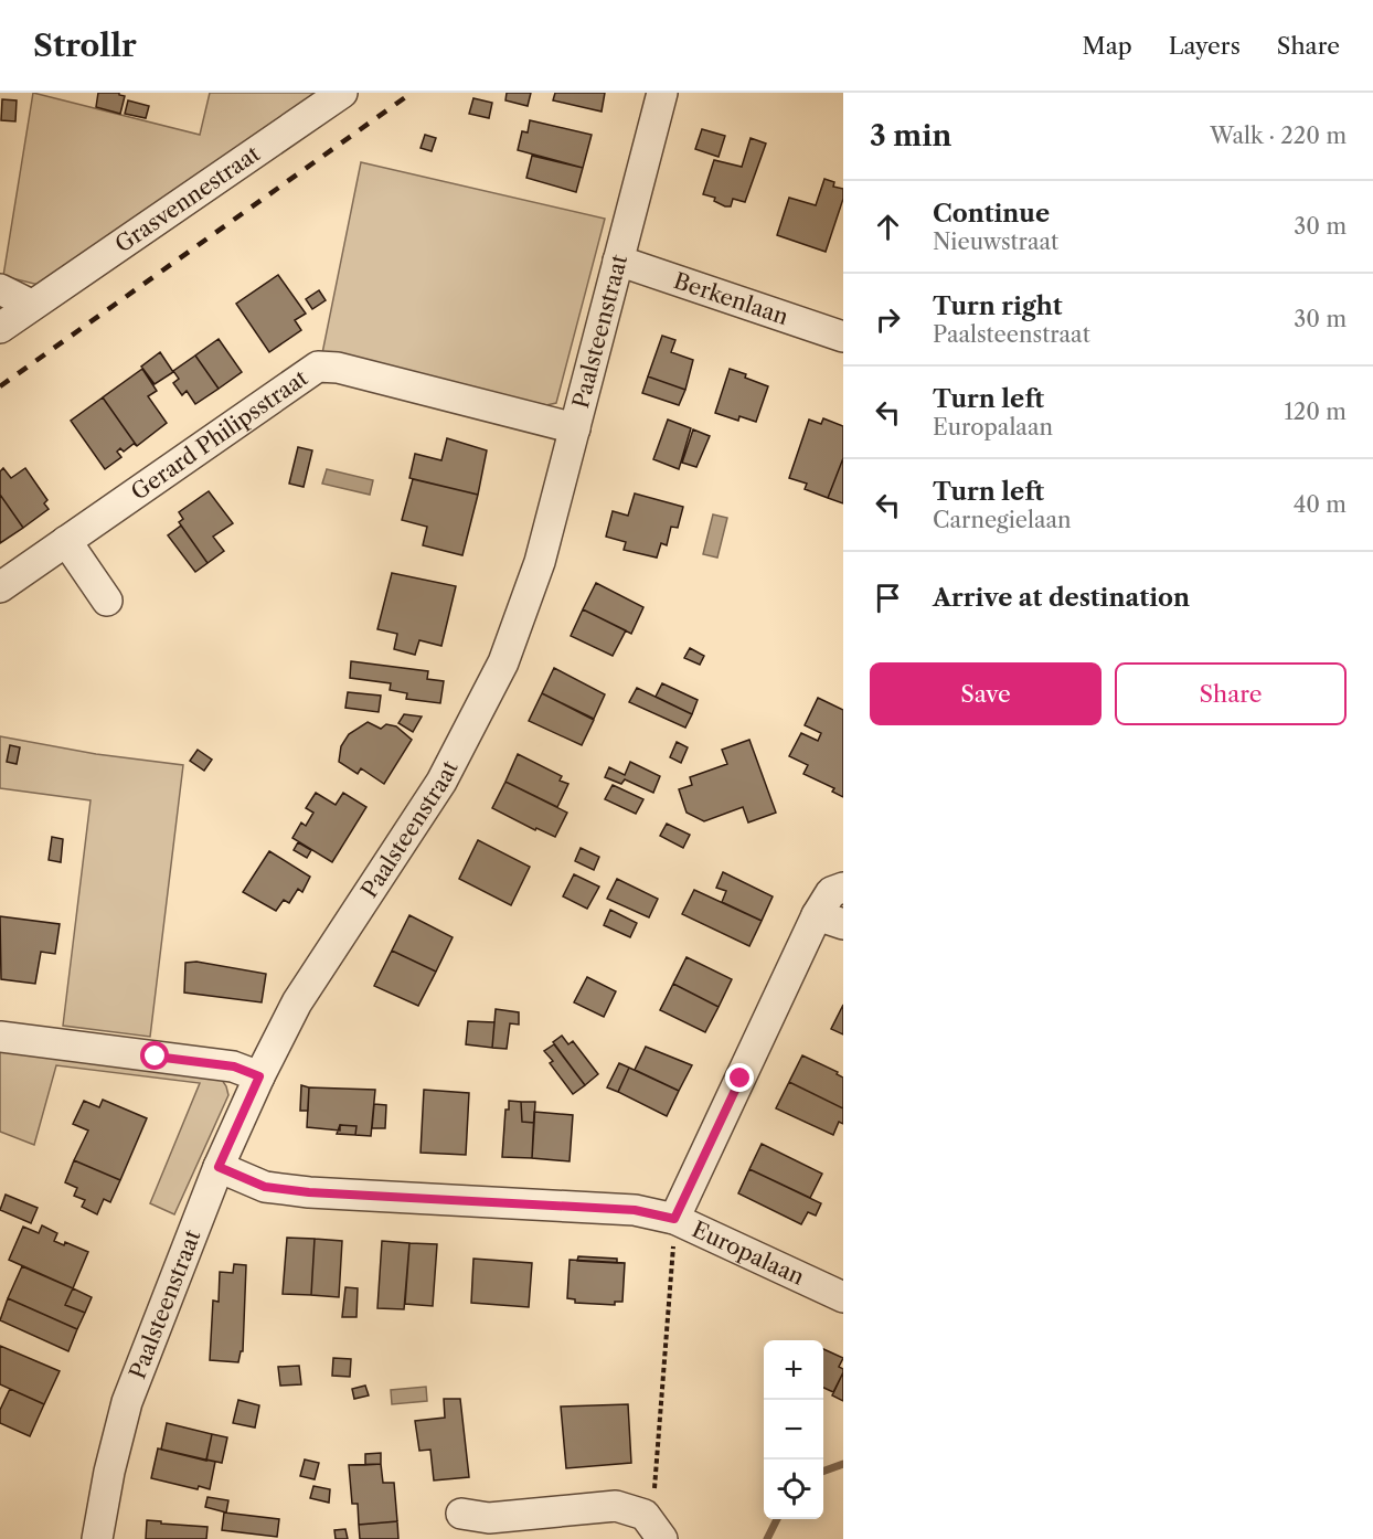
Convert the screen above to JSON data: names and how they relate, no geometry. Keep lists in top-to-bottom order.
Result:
{
  "streets": {
    "street": [
      "Grasvennestraat",
      "Berkenlaan",
      "Paalsteenstraat",
      "Gerard Philipsstraat",
      "Europalaan"
    ]
  },
  "crossings": [
    ["Berkenlaan", "Paalsteenstraat"],
    ["Paalsteenstraat", "Gerard Philipsstraat"],
    ["Paalsteenstraat", "Europalaan"]
  ],
  "page": {
    "header": "Strollr",
    "nav": ["Map", "Layers", "Share"],
    "heading": ["3 min", "Walk · 220 m"],
    "list": [
      ["Continue", "Nieuwstraat", "30 m"],
      ["Turn right", "Paalsteenstraat", "30 m"],
      ["Turn left", "Europalaan", "120 m"],
      ["Turn left", "Carnegielaan", "40 m"],
      "Arrive at destination"
    ],
    "buttons": ["Save", "Share"],
    "map_buttons": ["+", "−"]
  }
}
